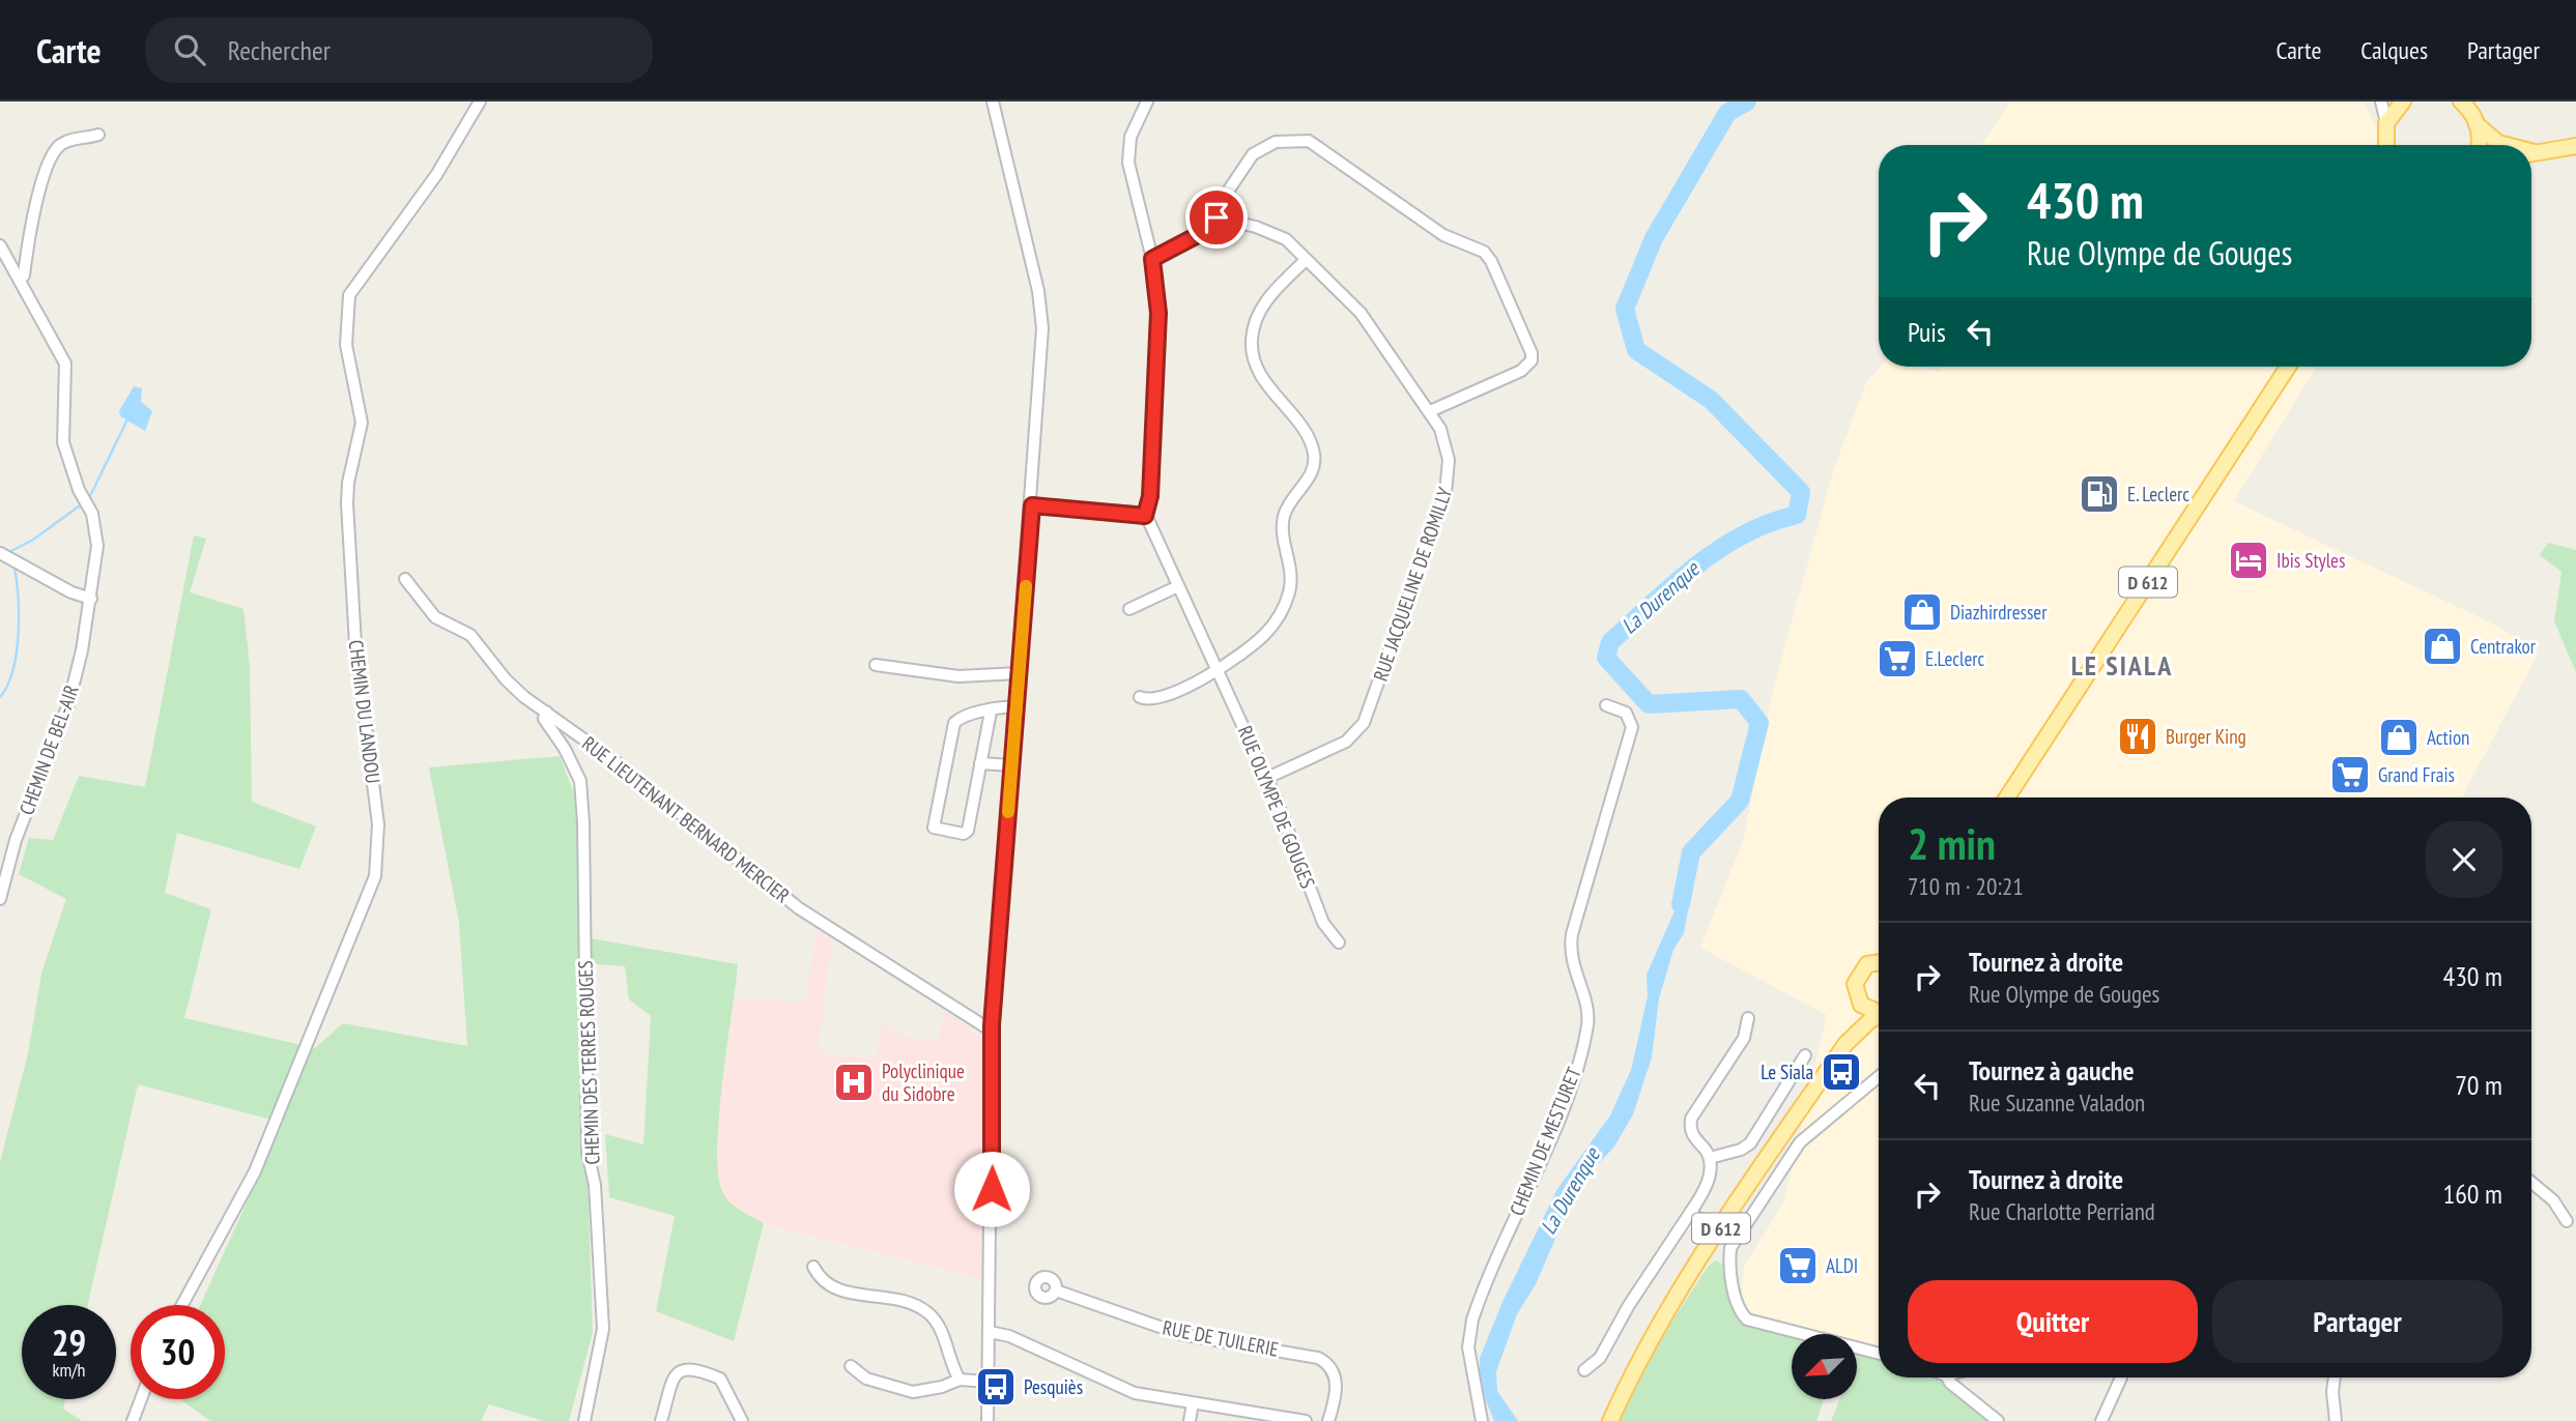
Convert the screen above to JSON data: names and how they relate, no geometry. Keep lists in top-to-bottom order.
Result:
{
  "streets": {
    "main road": ["D 612"],
    "street": [
      "RUE JACQUELINE DE ROMILLY",
      "CHEMIN DU LANDOU",
      "CHEMIN DE BEL-AIR",
      "RUE OLYMPE DE GOUGES",
      "RUE LIEUTENANT BERNARD MERCIER",
      "CHEMIN DES TERRES ROUGES",
      "CHEMIN DE MESTURET",
      "RUE DE TUILERIE"
    ]
  },
  "crossings": [
    ["RUE JACQUELINE DE ROMILLY", "RUE OLYMPE DE GOUGES"],
    ["RUE LIEUTENANT BERNARD MERCIER", "CHEMIN DES TERRES ROUGES"]
  ],
  "districts": ["LE SIALA"],
  "water": ["La Durenque"],
  "places": {
    "fuel station": ["E. Leclerc"],
    "hotel": ["Ibis Styles"],
    "shop": ["Diazhirdresser", "Centrakor", "Action"],
    "supermarket": ["E.Leclerc", "Grand Frais", "ALDI"],
    "restaurant": ["Burger King"],
    "bus stop": ["Le Siala", "Pesquiès"],
    "hospital": ["Polyclinique du Sidobre"]
  },
  "north": "bottom left",
  "page": {
    "header": "Carte",
    "search": "Rechercher",
    "nav": ["Carte", "Calques", "Partager"],
    "turn": ["430 m", "Rue Olympe de Gouges"],
    "then": "Puis",
    "heading": ["2 min", "710 m · 20:21"],
    "list": [
      {
        "name": "Tournez à droite",
        "note": "Rue Olympe de Gouges",
        "value": "430 m"
      },
      {
        "name": "Tournez à gauche",
        "note": "Rue Suzanne Valadon",
        "value": "70 m"
      },
      {
        "name": "Tournez à droite",
        "note": "Rue Charlotte Perriand",
        "value": "160 m"
      }
    ],
    "buttons": ["Quitter", "Partager"],
    "speed": "29 km/h",
    "limit": "30"
  }
}
